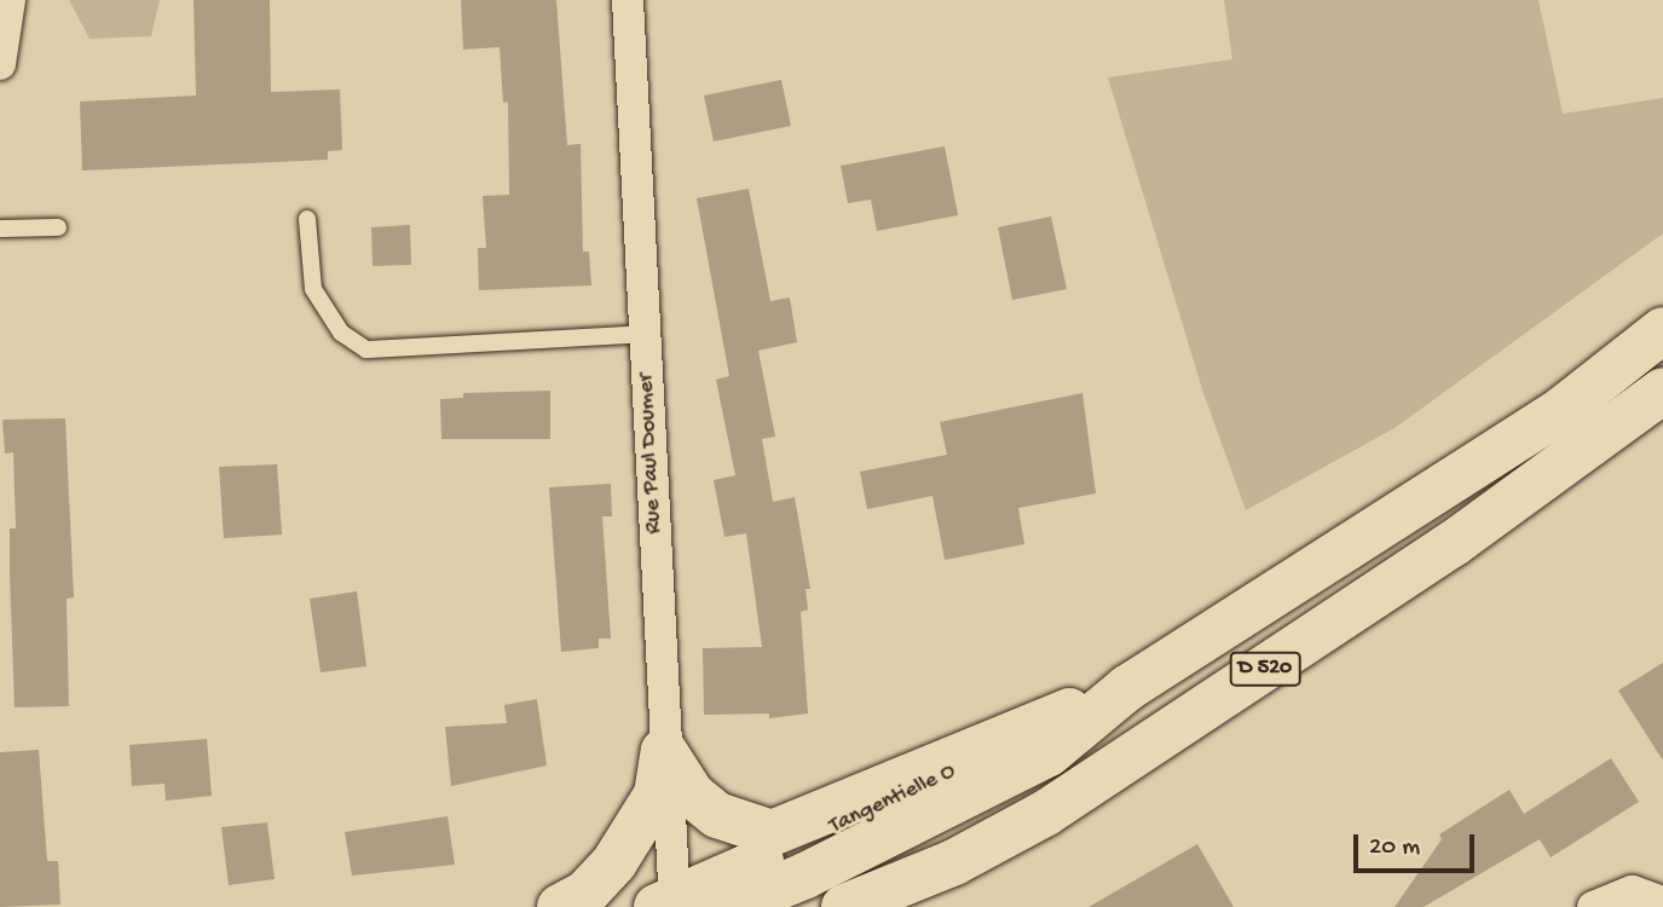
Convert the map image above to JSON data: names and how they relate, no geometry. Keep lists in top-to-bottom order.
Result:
{
  "streets": {
    "main road": ["D 520", "Tangentielle O"],
    "street": ["Rue Paul Doumer"]
  },
  "crossings": [
    ["Rue Paul Doumer", "Tangentielle O"],
    ["D 520", "Tangentielle O"]
  ],
  "scale_bar": "20 m"
}
